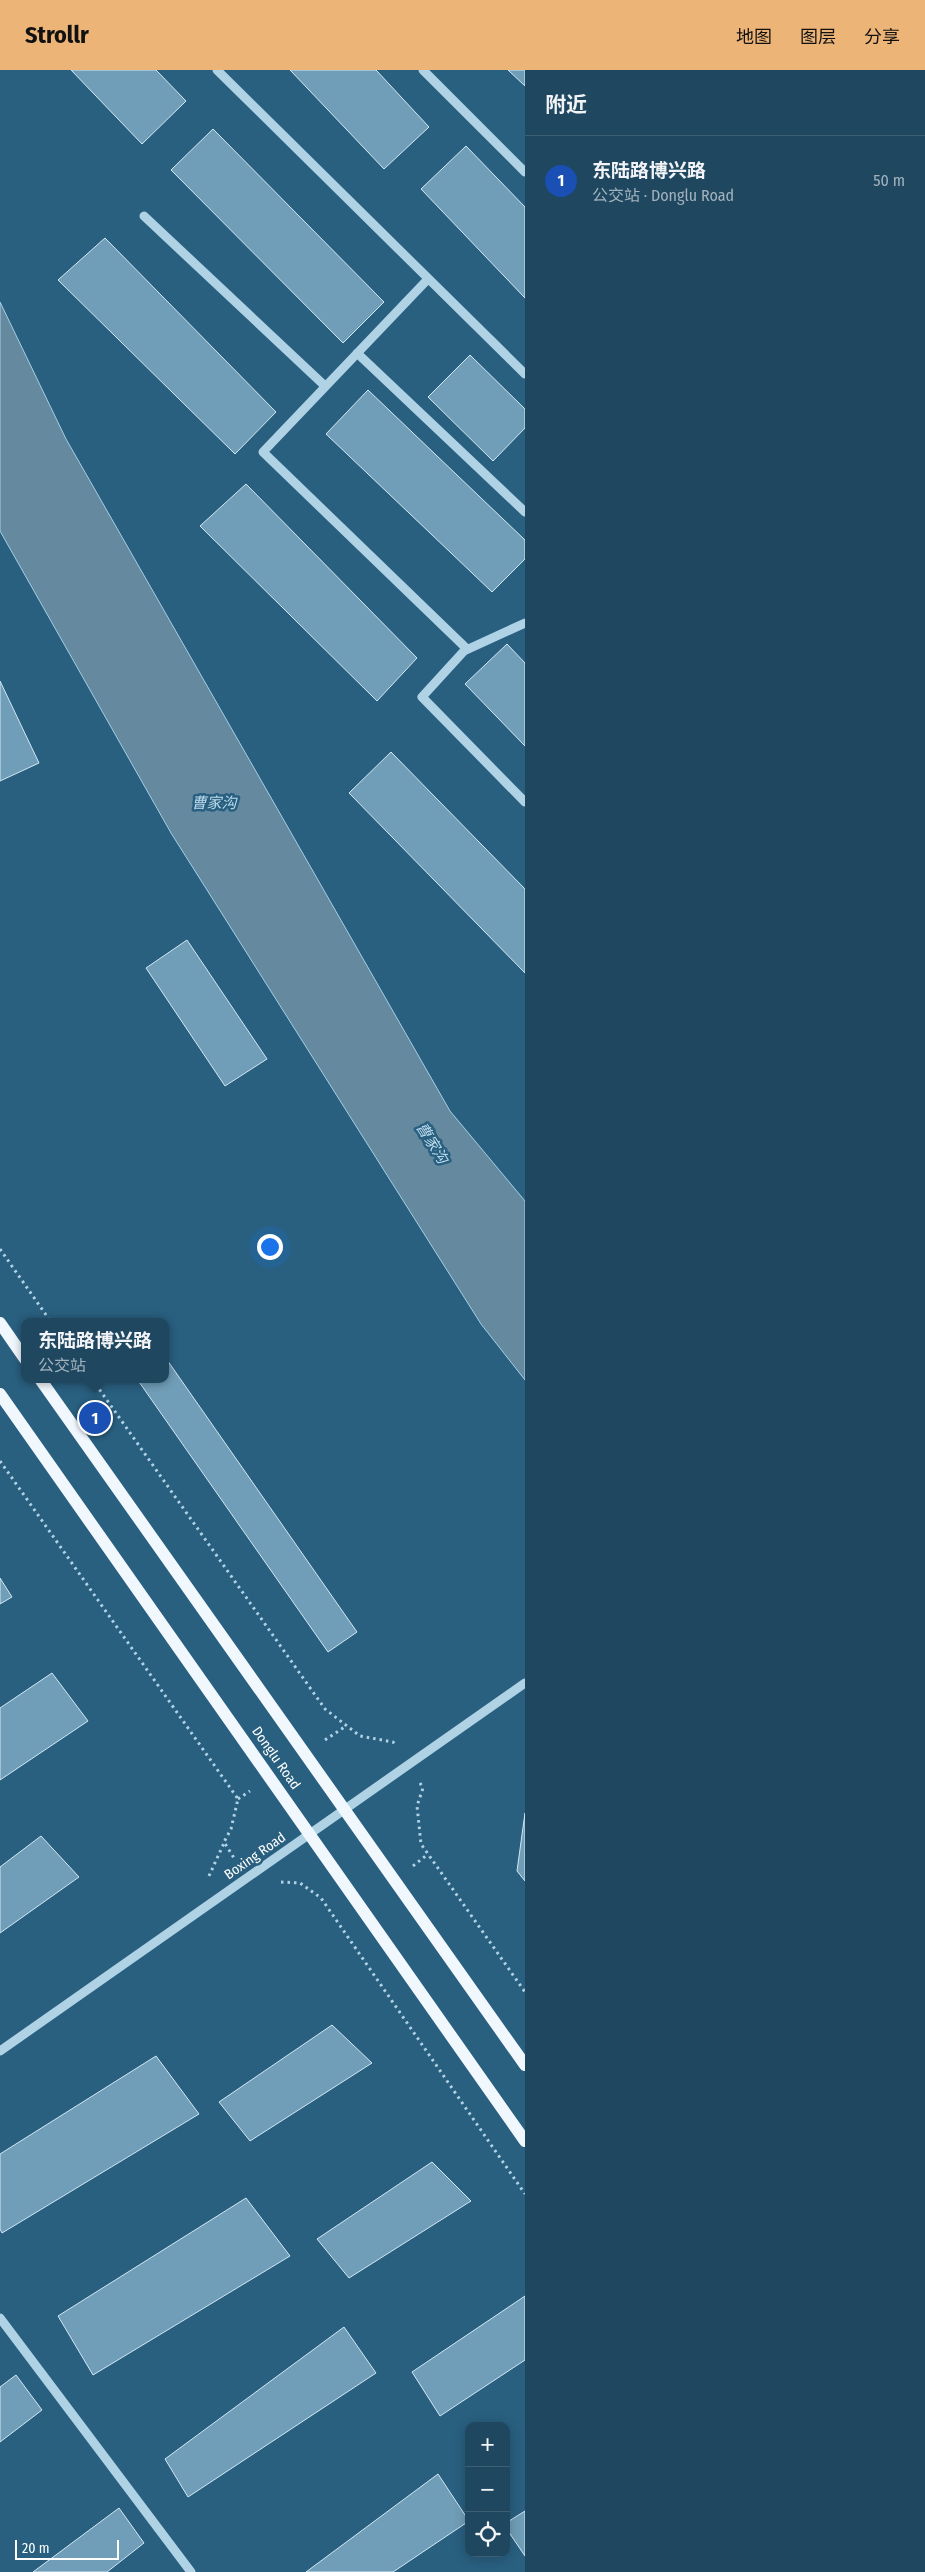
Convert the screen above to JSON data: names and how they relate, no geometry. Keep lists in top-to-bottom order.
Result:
{
  "streets": {
    "main road": ["Donglu Road"],
    "street": ["Boxing Road"]
  },
  "crossings": [
    ["Donglu Road", "Boxing Road"]
  ],
  "water": ["曹家沟"],
  "scale_bar": "20 m",
  "page": {
    "header": "Strollr",
    "nav": ["地图", "图层", "分享"],
    "heading": "附近",
    "list": [
      {
        "mark": "1",
        "name": "东陆路博兴路",
        "note": "公交站 · Donglu Road",
        "value": "50 m"
      }
    ],
    "popup": ["东陆路博兴路", "公交站"],
    "pins": "1",
    "map_buttons": ["+", "−"],
    "scale": "20 m"
  }
}
